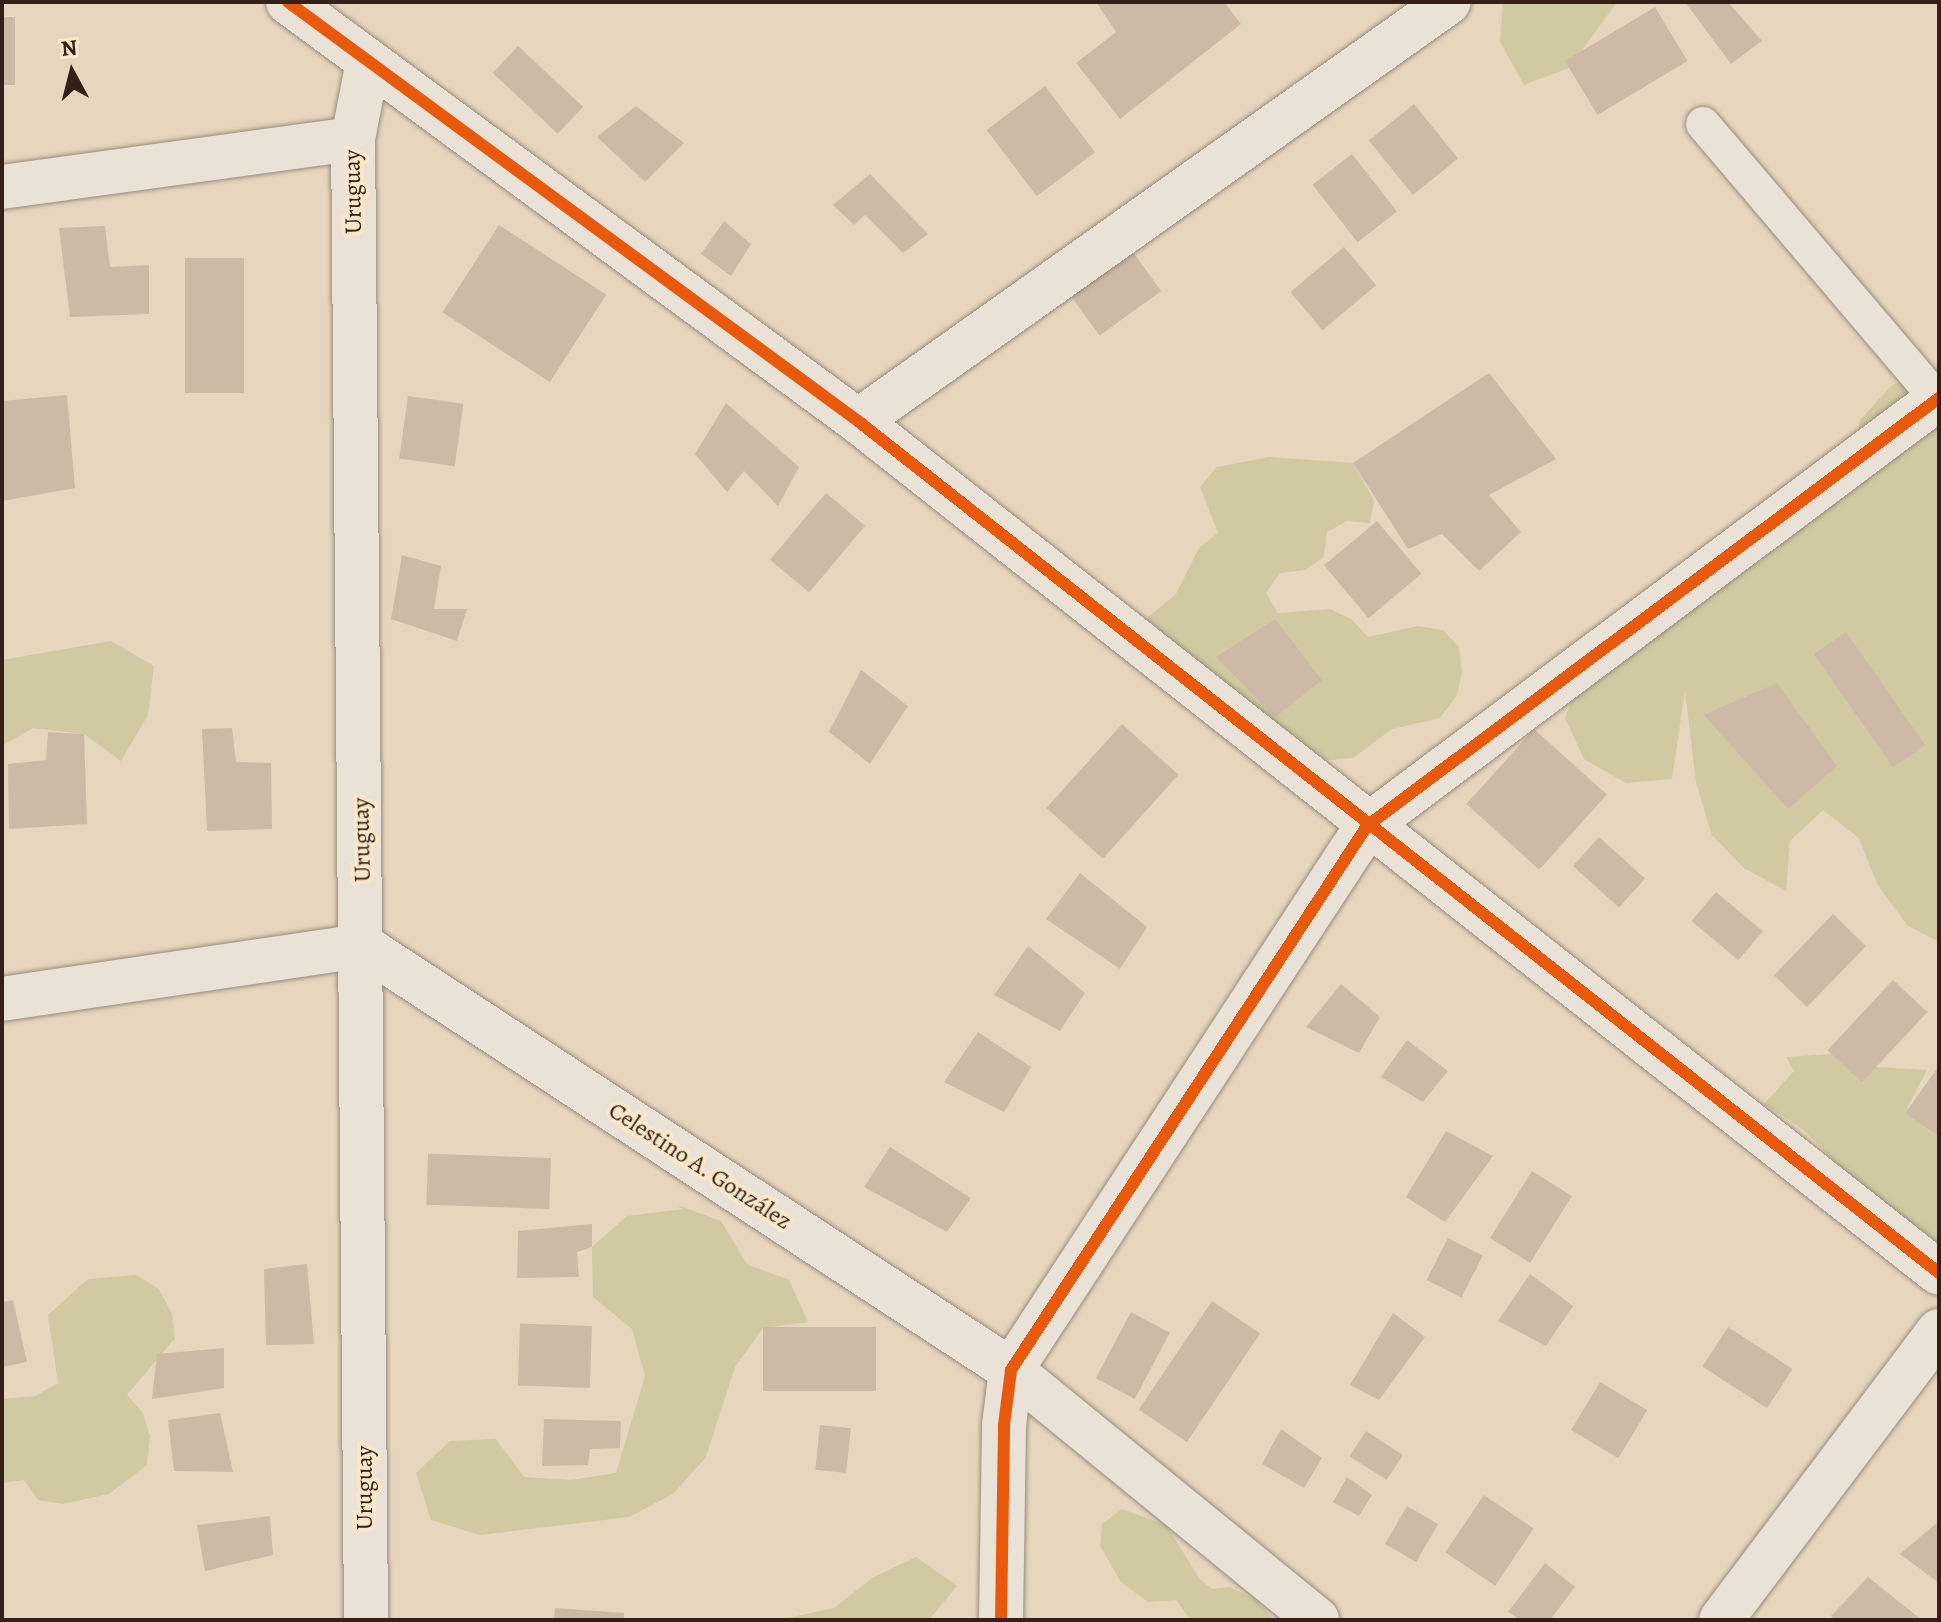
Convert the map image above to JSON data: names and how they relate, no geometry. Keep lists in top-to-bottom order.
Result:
{
  "streets": {
    "street": ["Uruguay", "Celestino A. González"]
  },
  "crossings": [
    ["Uruguay", "Celestino A. González"]
  ],
  "north": "top"
}
